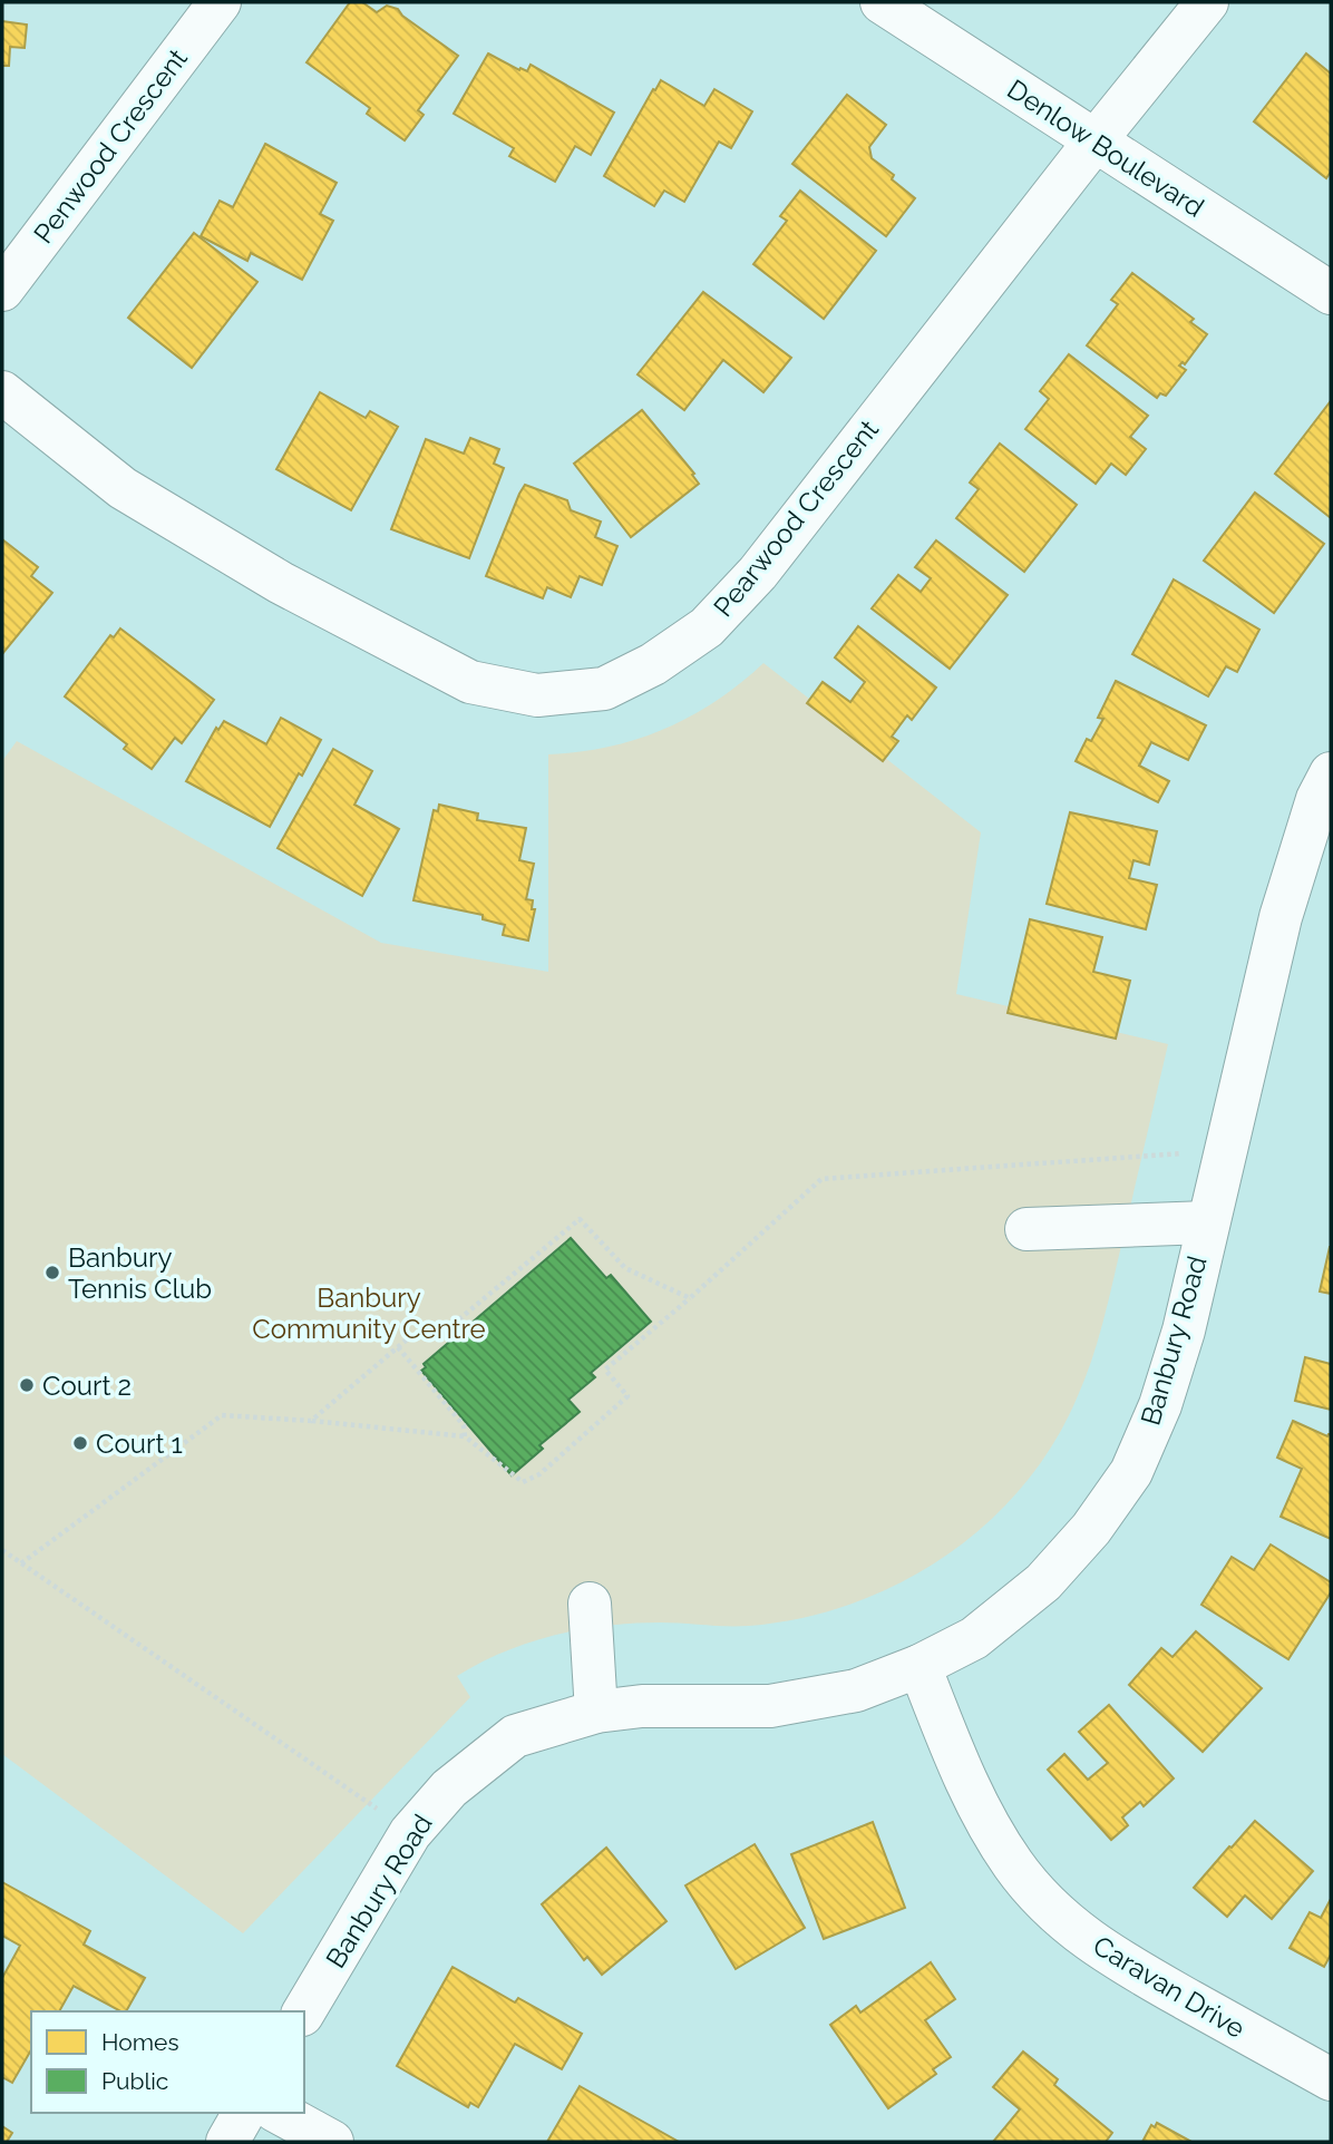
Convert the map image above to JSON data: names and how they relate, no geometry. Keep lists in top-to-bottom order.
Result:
{
  "streets": {
    "street": [
      "Penwood Crescent",
      "Denlow Boulevard",
      "Pearwood Crescent",
      "Banbury Road",
      "Caravan Drive"
    ]
  },
  "crossings": [
    ["Denlow Boulevard", "Pearwood Crescent"],
    ["Banbury Road", "Caravan Drive"]
  ],
  "parks": ["Banbury Community Centre"],
  "places": ["Banbury Tennis Club", "Court 2", "Court 1"],
  "legend": ["Homes", "Public"]
}
